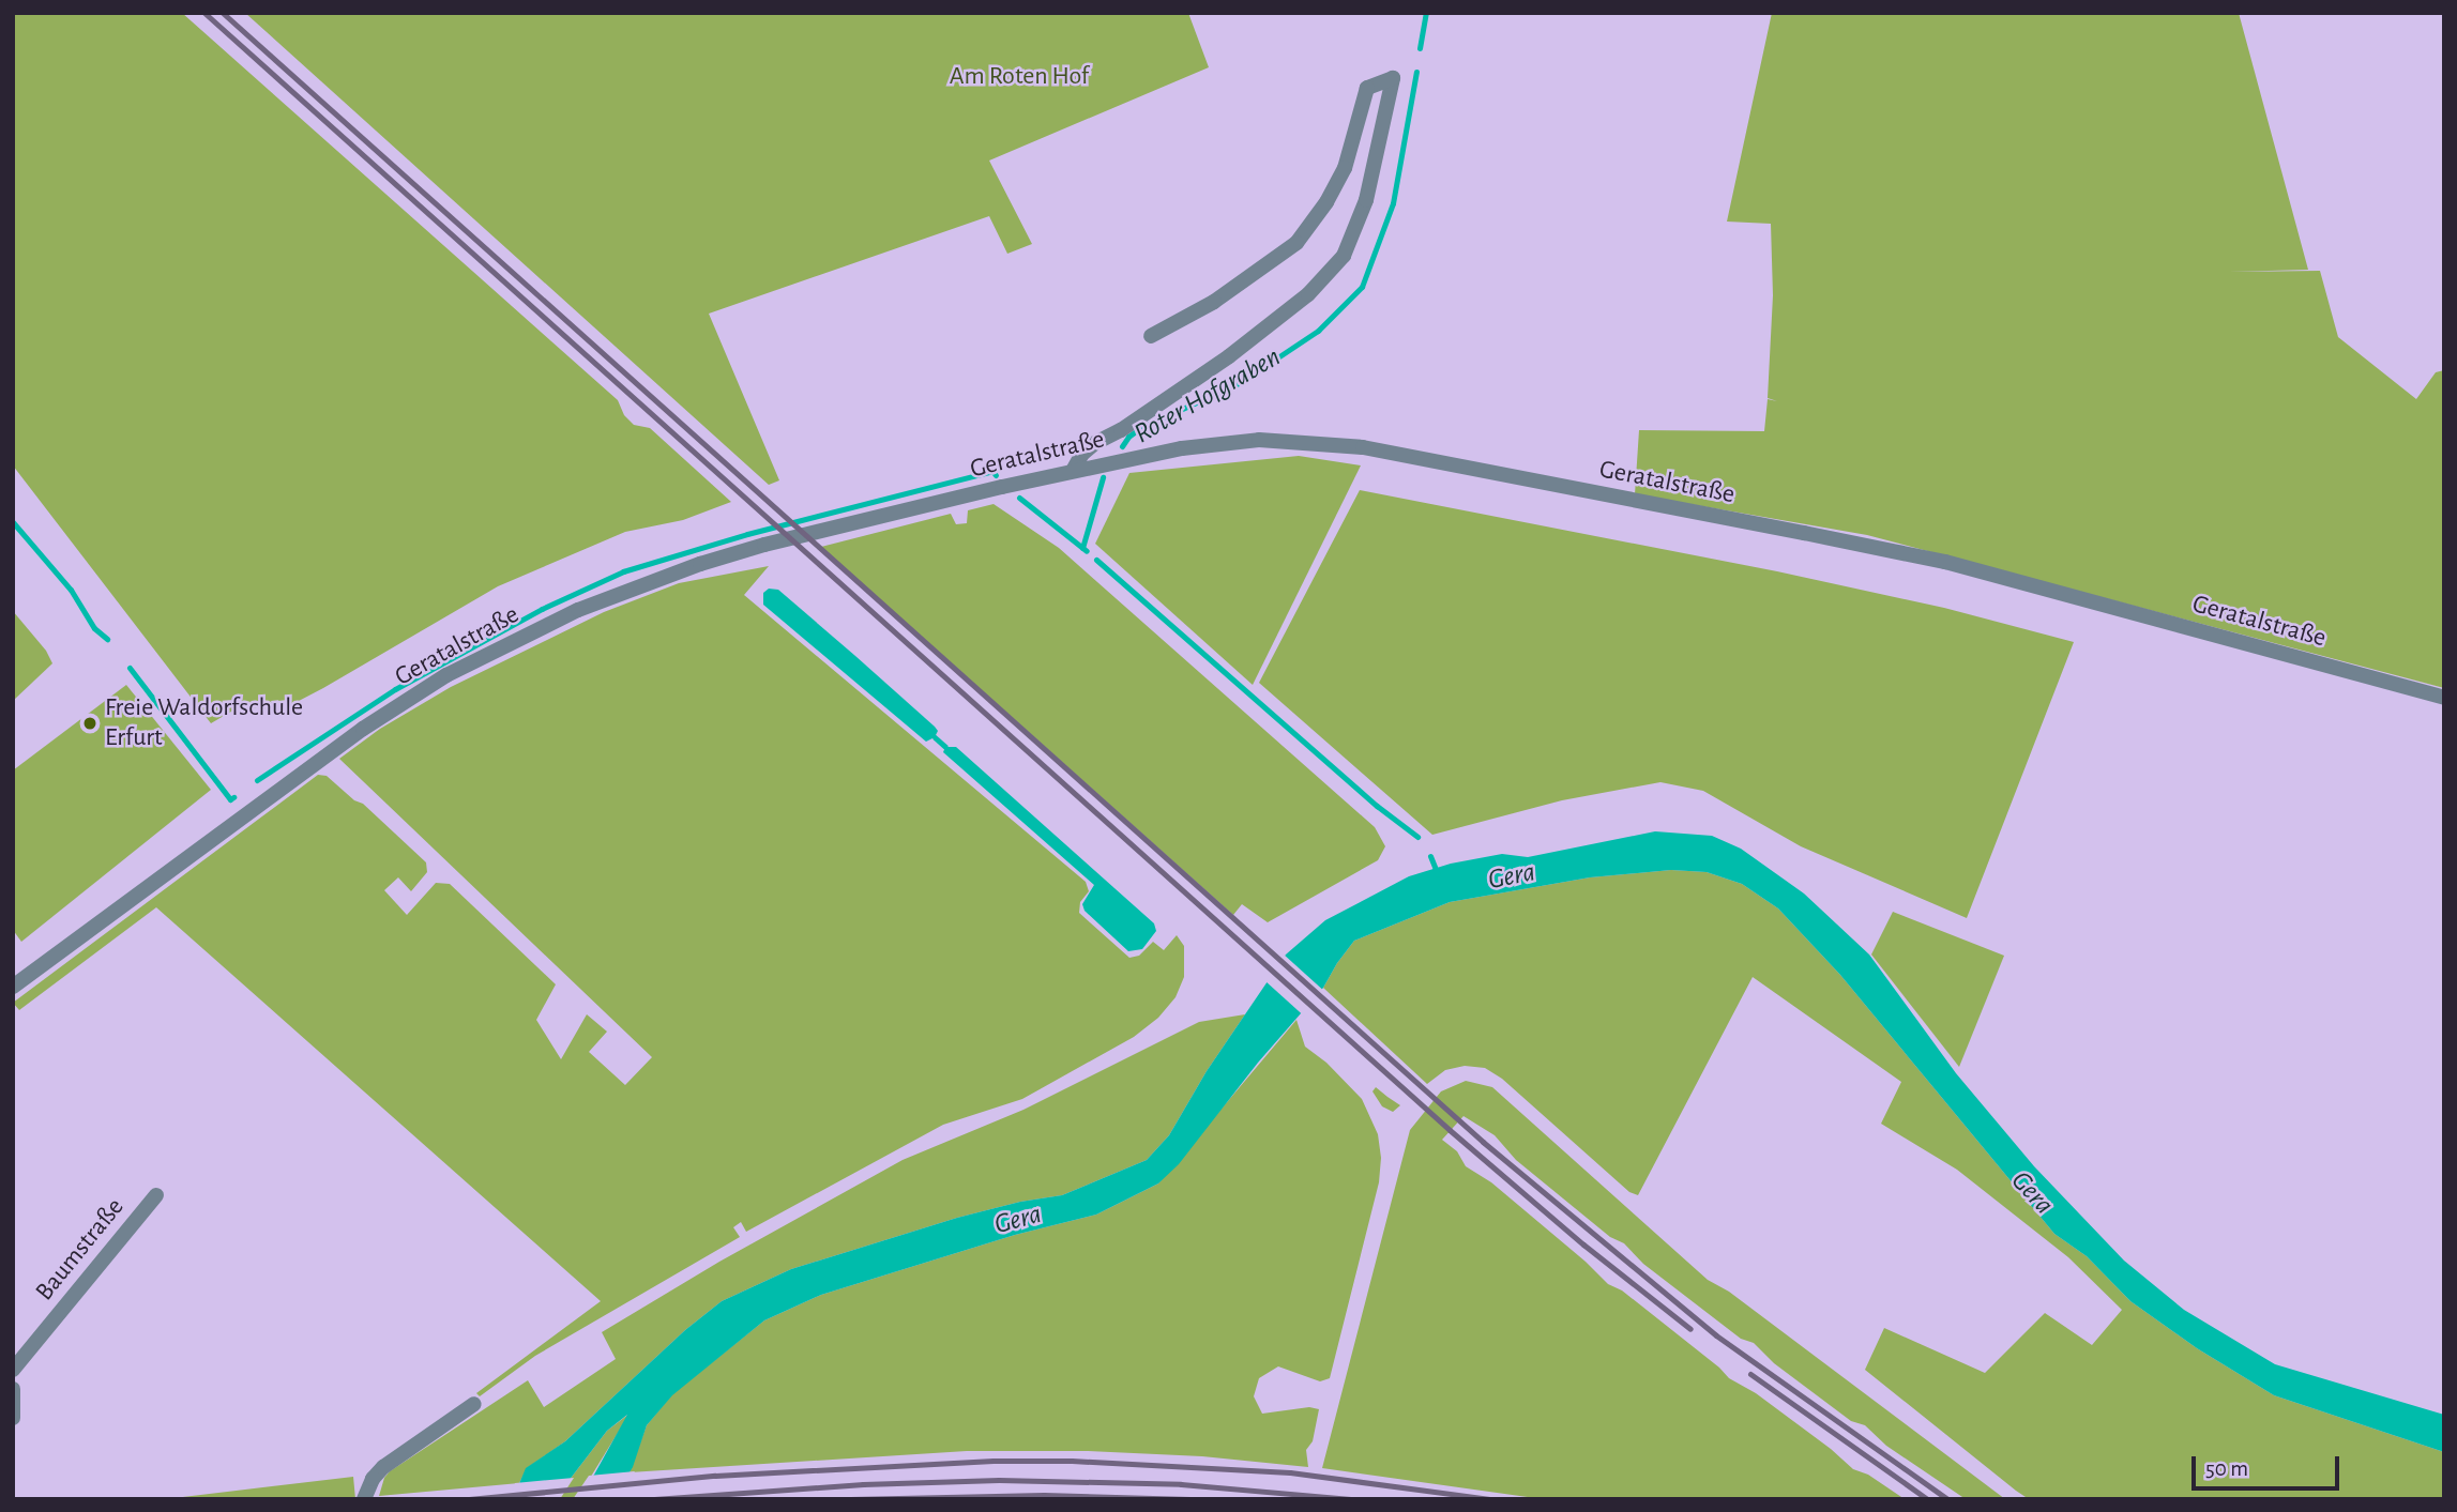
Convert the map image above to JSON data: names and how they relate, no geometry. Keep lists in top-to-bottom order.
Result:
{
  "streets": {
    "street": ["Geratalstraße", "Baumstraße"]
  },
  "water": ["Roter Hofgraben", "Gera"],
  "parks": ["Am Roten Hof"],
  "places": ["Freie Waldorfschule Erfurt"],
  "scale_bar": "50 m"
}
